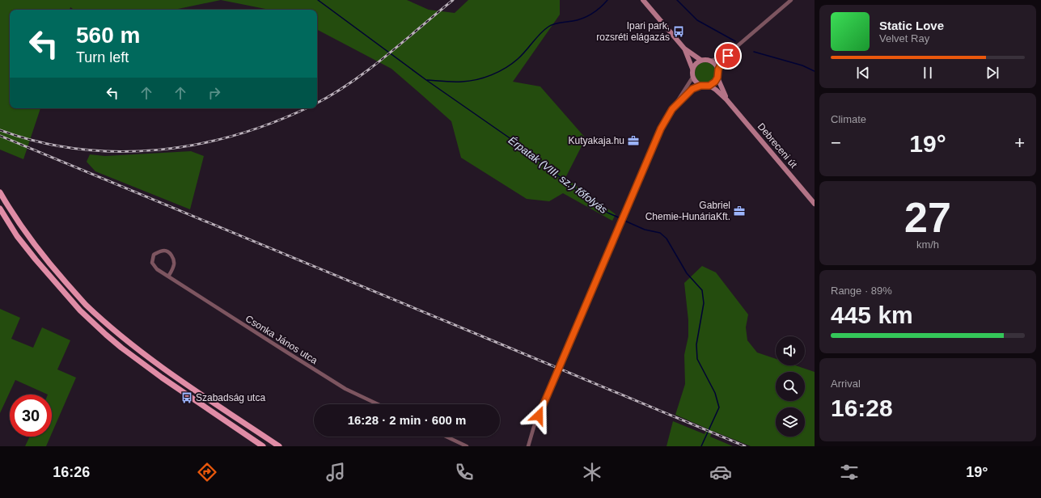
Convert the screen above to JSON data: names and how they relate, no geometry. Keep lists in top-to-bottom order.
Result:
{
  "streets": {
    "street": ["Debreceni út", "Csonka János utca"]
  },
  "water": ["Érpatak (VIII. sz.) főfolyás"],
  "places": {
    "bus stop": ["Ipari park, rozsréti elágazás", "Szabadság utca"],
    "office": ["Kutyakaja.hu", "Gabriel Chemie-HunáriaKft."]
  },
  "page": {
    "turn": ["560 m", "Turn left"],
    "song": ["Static Love", "Velvet Ray"],
    "tile": [
      "Climate",
      ["27", "km/h"],
      ["Range · 89%", "445 km"],
      ["Arrival", "16:28"]
    ],
    "heat": ["−", "19°", "+"],
    "limit": "30",
    "trip": "16:28 · 2 min · 600 m",
    "tabs": ["16:26", "19°"]
  }
}
